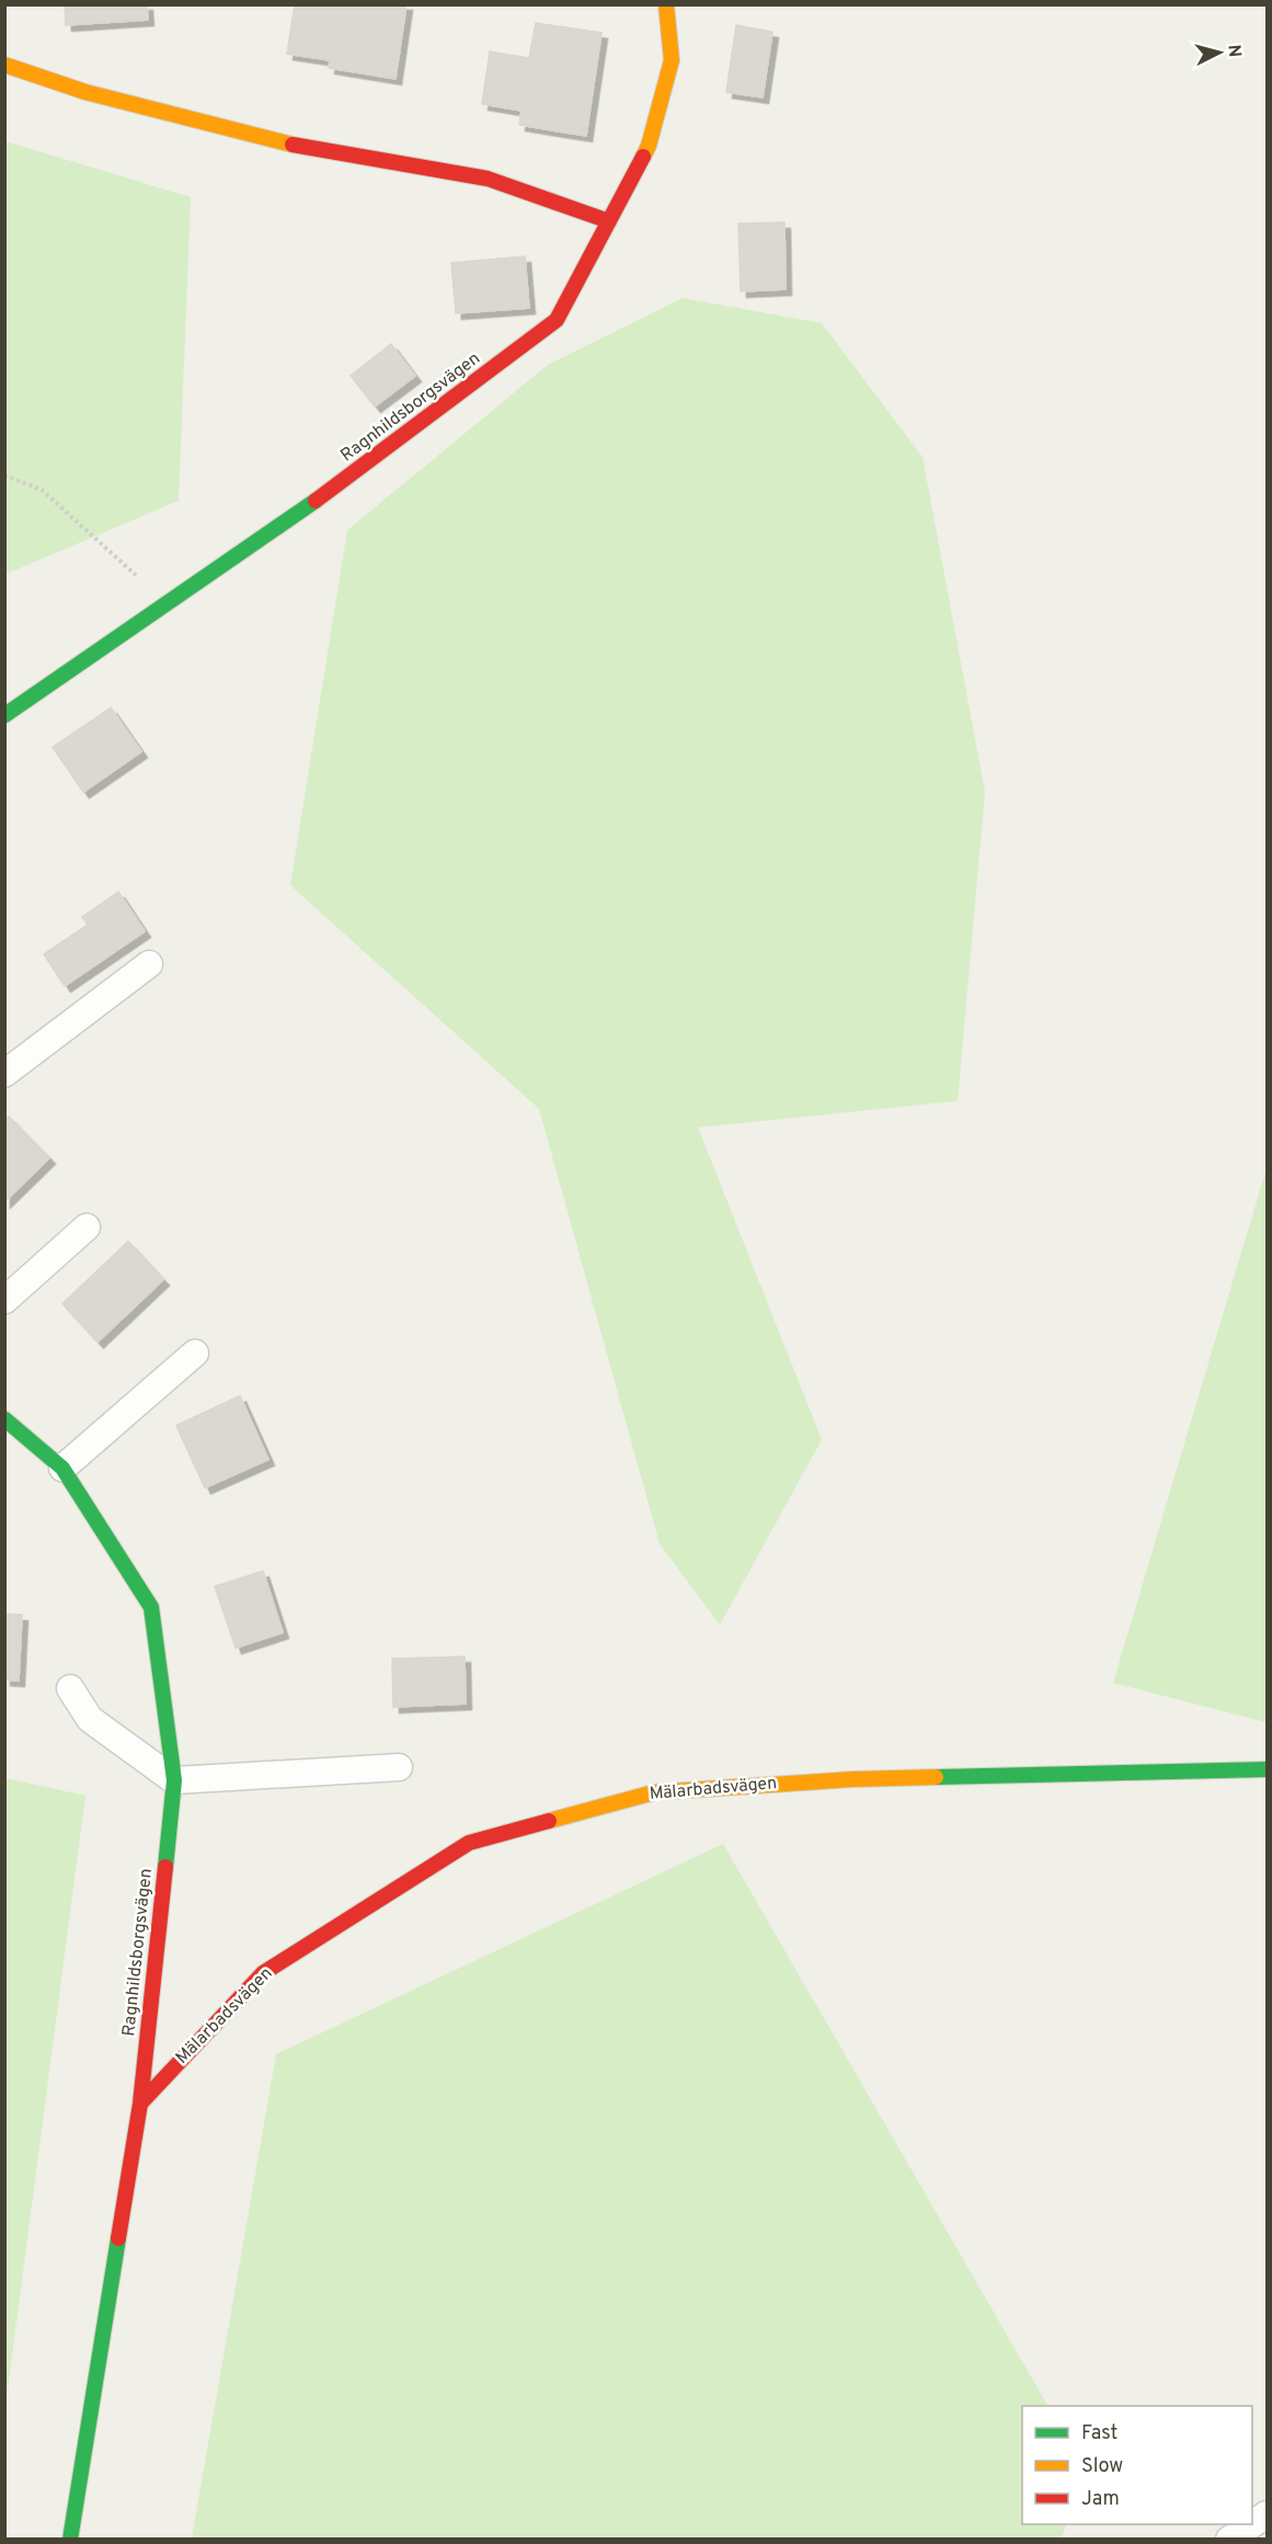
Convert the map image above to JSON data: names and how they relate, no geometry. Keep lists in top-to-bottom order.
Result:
{
  "streets": {
    "street": ["Ragnhildsborgsvägen", "Mälarbadsvägen"]
  },
  "crossings": [
    ["Ragnhildsborgsvägen", "Mälarbadsvägen"]
  ],
  "legend": ["Fast", "Slow", "Jam"],
  "north": "right"
}
